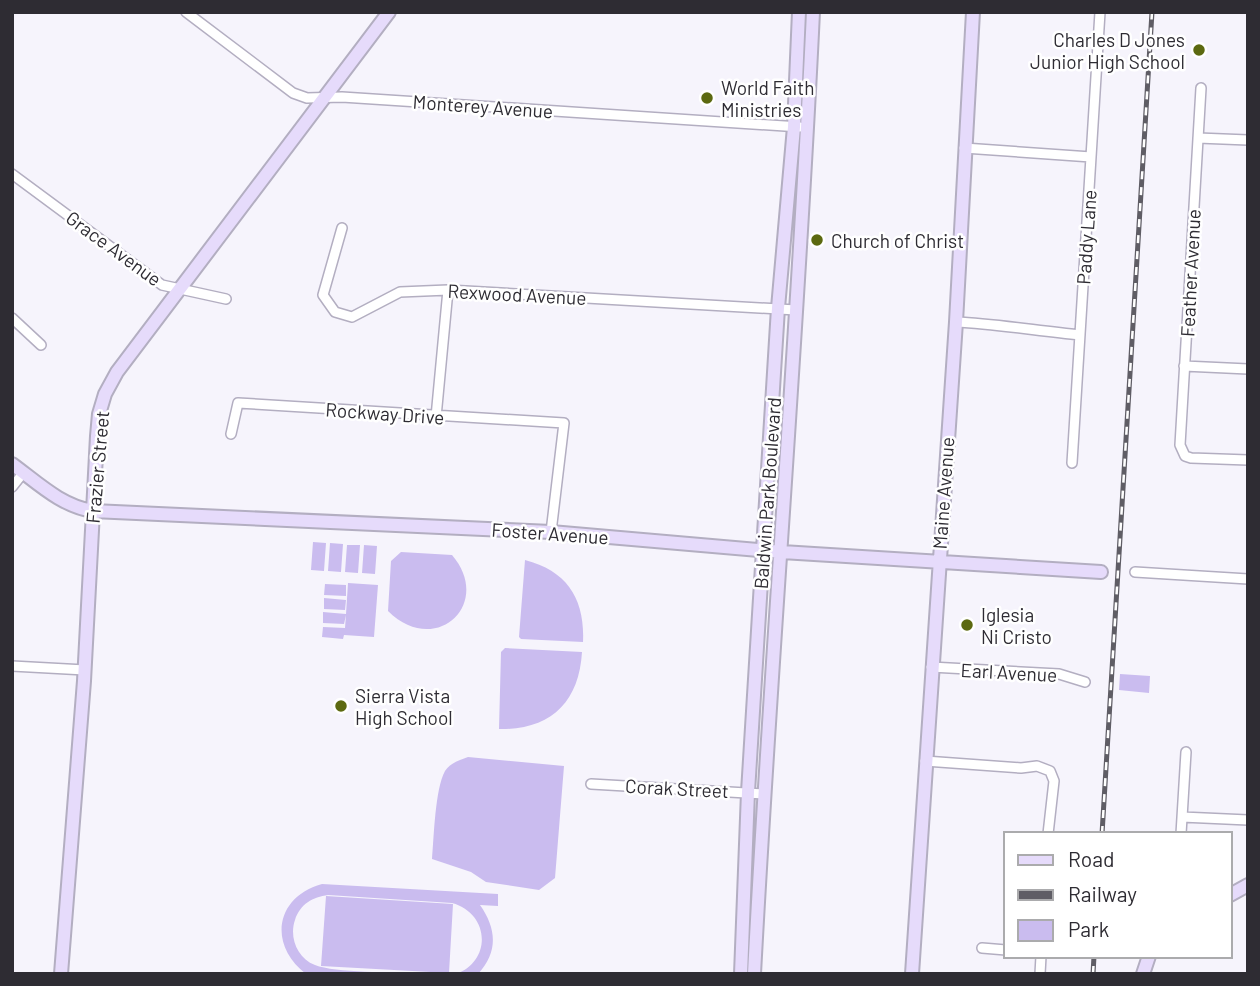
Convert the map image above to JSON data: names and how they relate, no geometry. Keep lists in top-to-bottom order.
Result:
{
  "streets": {
    "street": [
      "Monterey Avenue",
      "Paddy Lane",
      "Grace Avenue",
      "Feather Avenue",
      "Rexwood Avenue",
      "Rockway Drive",
      "Frazier Street",
      "Baldwin Park Boulevard",
      "Maine Avenue",
      "Foster Avenue",
      "Earl Avenue",
      "Corak Street"
    ]
  },
  "crossings": [
    ["Monterey Avenue", "Frazier Street"],
    ["Monterey Avenue", "Baldwin Park Boulevard"],
    ["Grace Avenue", "Frazier Street"],
    ["Rexwood Avenue", "Baldwin Park Boulevard"],
    ["Rockway Drive", "Foster Avenue"],
    ["Frazier Street", "Foster Avenue"],
    ["Baldwin Park Boulevard", "Foster Avenue"],
    ["Baldwin Park Boulevard", "Corak Street"],
    ["Maine Avenue", "Foster Avenue"],
    ["Maine Avenue", "Earl Avenue"]
  ],
  "places": [
    "Charles D Jones Junior High School",
    "World Faith Ministries",
    "Church of Christ",
    "Iglesia Ni Cristo",
    "Sierra Vista High School"
  ],
  "legend": ["Road", "Railway", "Park"]
}
